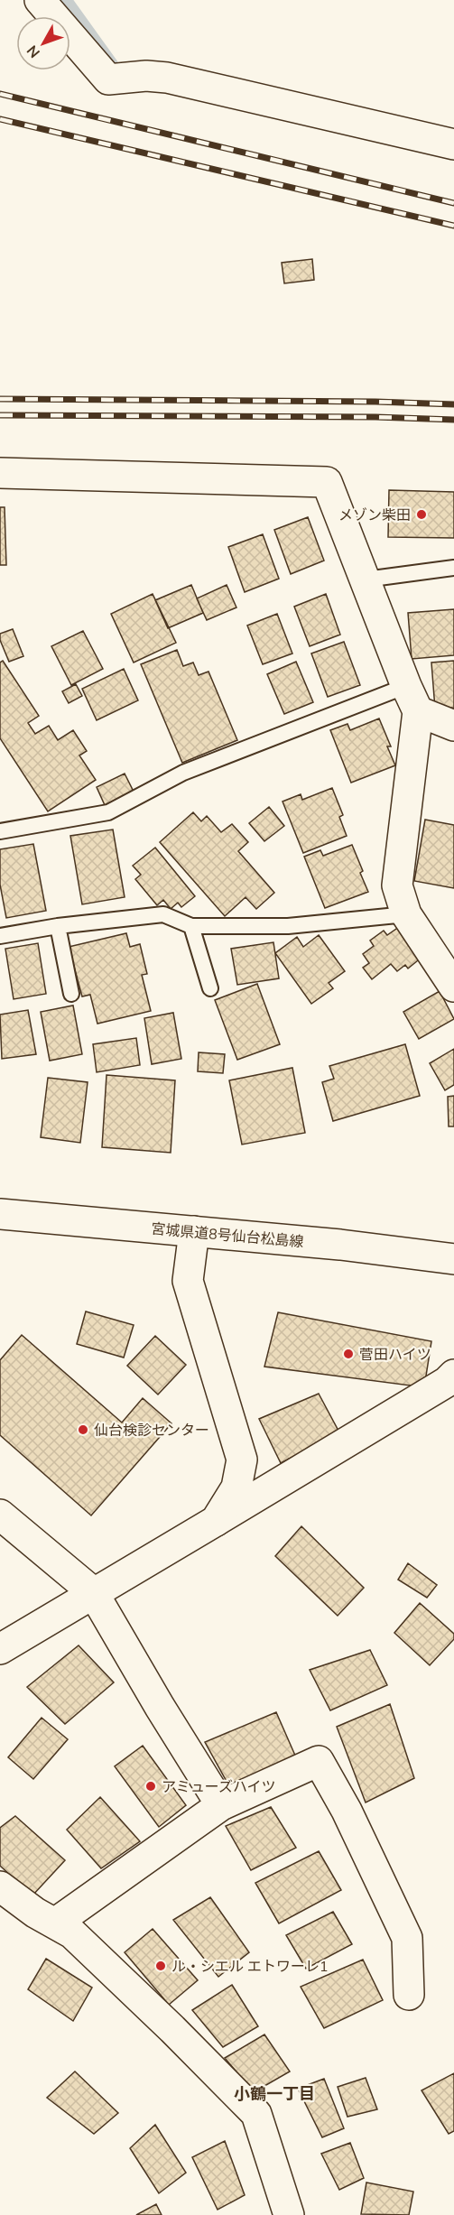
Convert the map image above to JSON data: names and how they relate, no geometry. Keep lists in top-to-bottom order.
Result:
{
  "streets": {
    "street": ["宮城県道8号仙台松島線"]
  },
  "districts": ["小鶴一丁目"],
  "places": [
    "メゾン柴田",
    "菅田ハイツ",
    "仙台検診センター",
    "アミューズハイツ",
    "ル・シエル エトワーレ1"
  ],
  "north": "bottom left"
}
